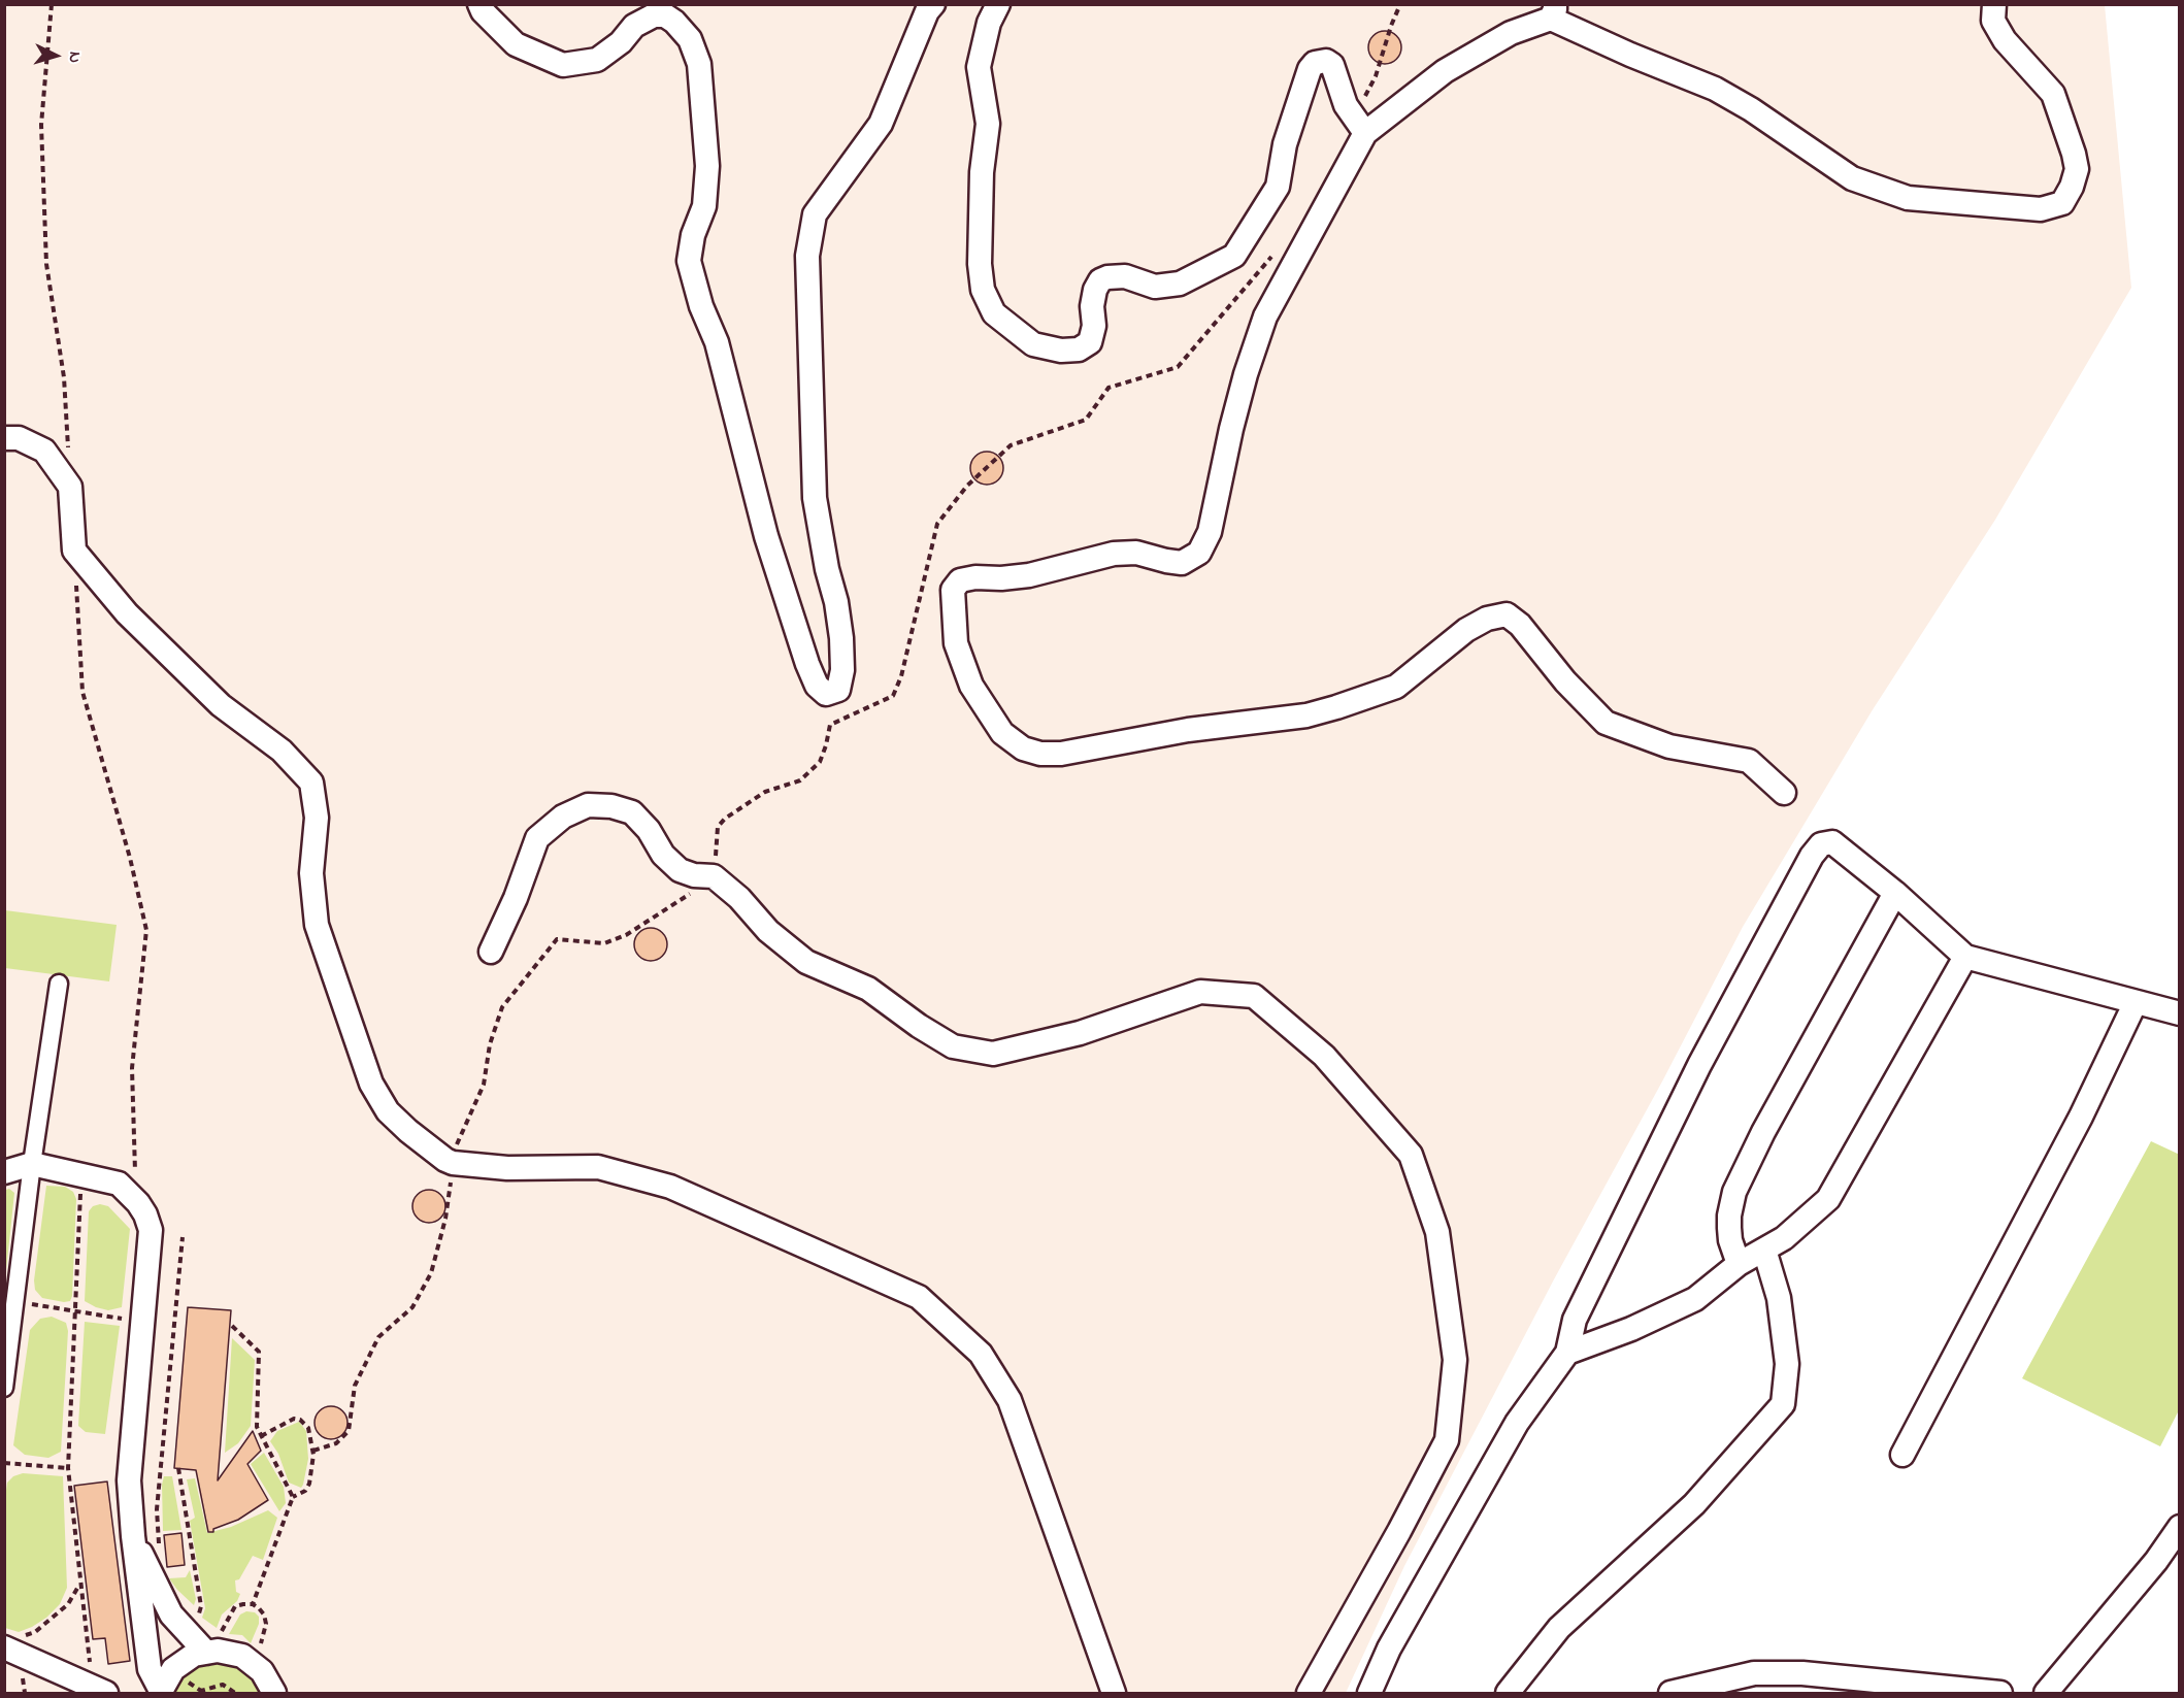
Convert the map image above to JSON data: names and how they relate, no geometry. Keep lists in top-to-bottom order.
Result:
{
  "north": "right"
}
